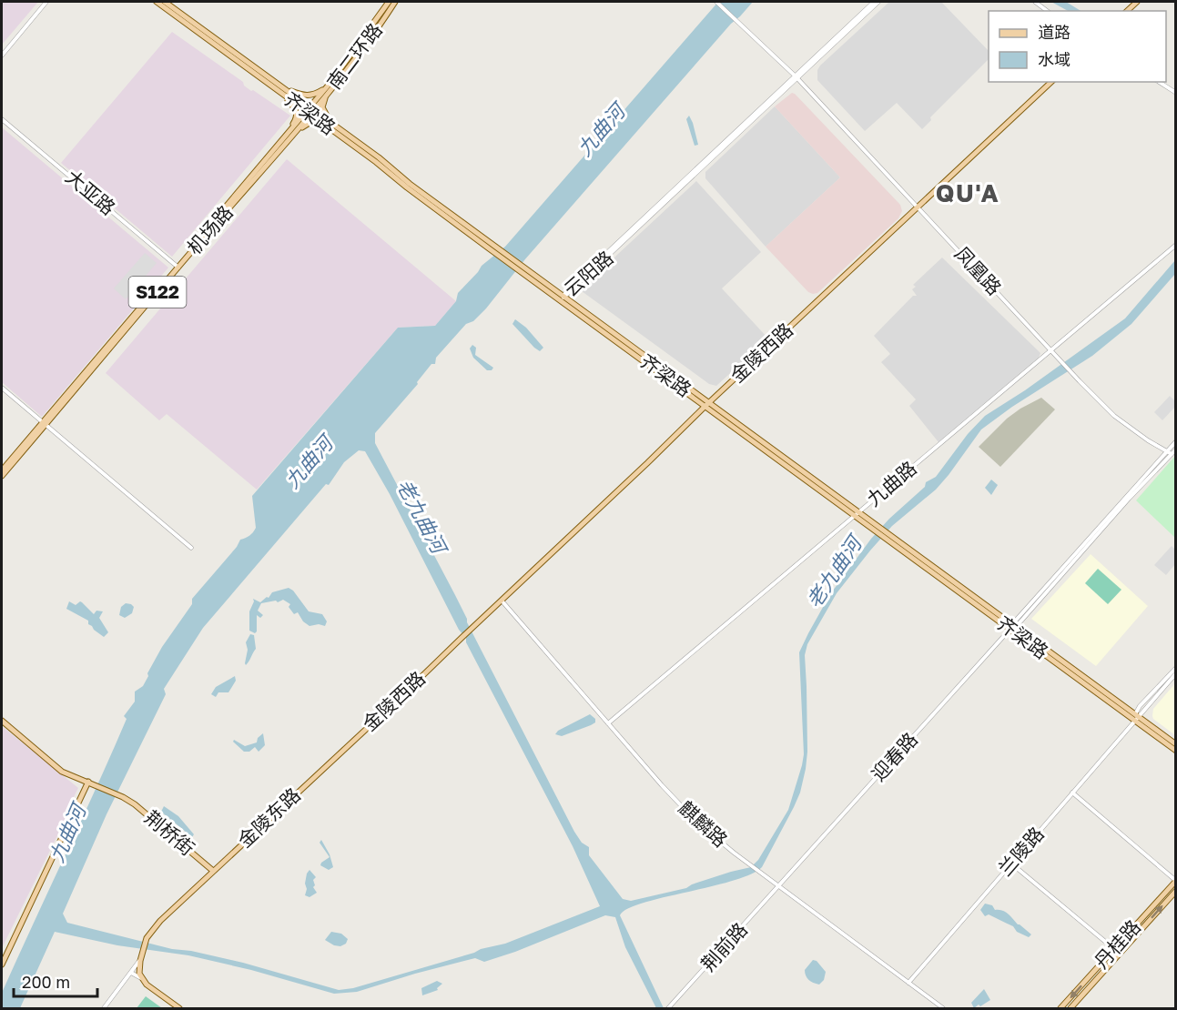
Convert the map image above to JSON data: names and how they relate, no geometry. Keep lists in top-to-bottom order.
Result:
{
  "streets": {
    "main road": [
      "南二环路",
      "齐梁路",
      "机场路",
      "S122",
      "金陵西路",
      "金陵东路",
      "荆桥街",
      "丹桂路"
    ],
    "street": [
      "大亚路",
      "凤凰路",
      "云阳路",
      "九曲路",
      "迎春路",
      "麒麟路",
      "兰陵路",
      "荆前路"
    ]
  },
  "crossings": [
    ["南二环路", "齐梁路"],
    ["南二环路", "机场路"],
    ["齐梁路", "机场路"],
    ["齐梁路", "云阳路"],
    ["齐梁路", "金陵西路"],
    ["齐梁路", "九曲路"],
    ["齐梁路", "迎春路"],
    ["齐梁路", "兰陵路"],
    ["大亚路", "机场路"],
    ["凤凰路", "云阳路"],
    ["凤凰路", "金陵西路"],
    ["凤凰路", "九曲路"],
    ["凤凰路", "迎春路"],
    ["金陵西路", "金陵东路"],
    ["金陵西路", "麒麟路"],
    ["九曲路", "麒麟路"],
    ["迎春路", "麒麟路"],
    ["迎春路", "荆前路"],
    ["金陵东路", "荆桥街"],
    ["麒麟路", "兰陵路"],
    ["麒麟路", "荆前路"]
  ],
  "districts": ["QU'A"],
  "water": ["九曲河", "老九曲河"],
  "legend": ["道路", "水域"],
  "scale_bar": "200 m"
}
